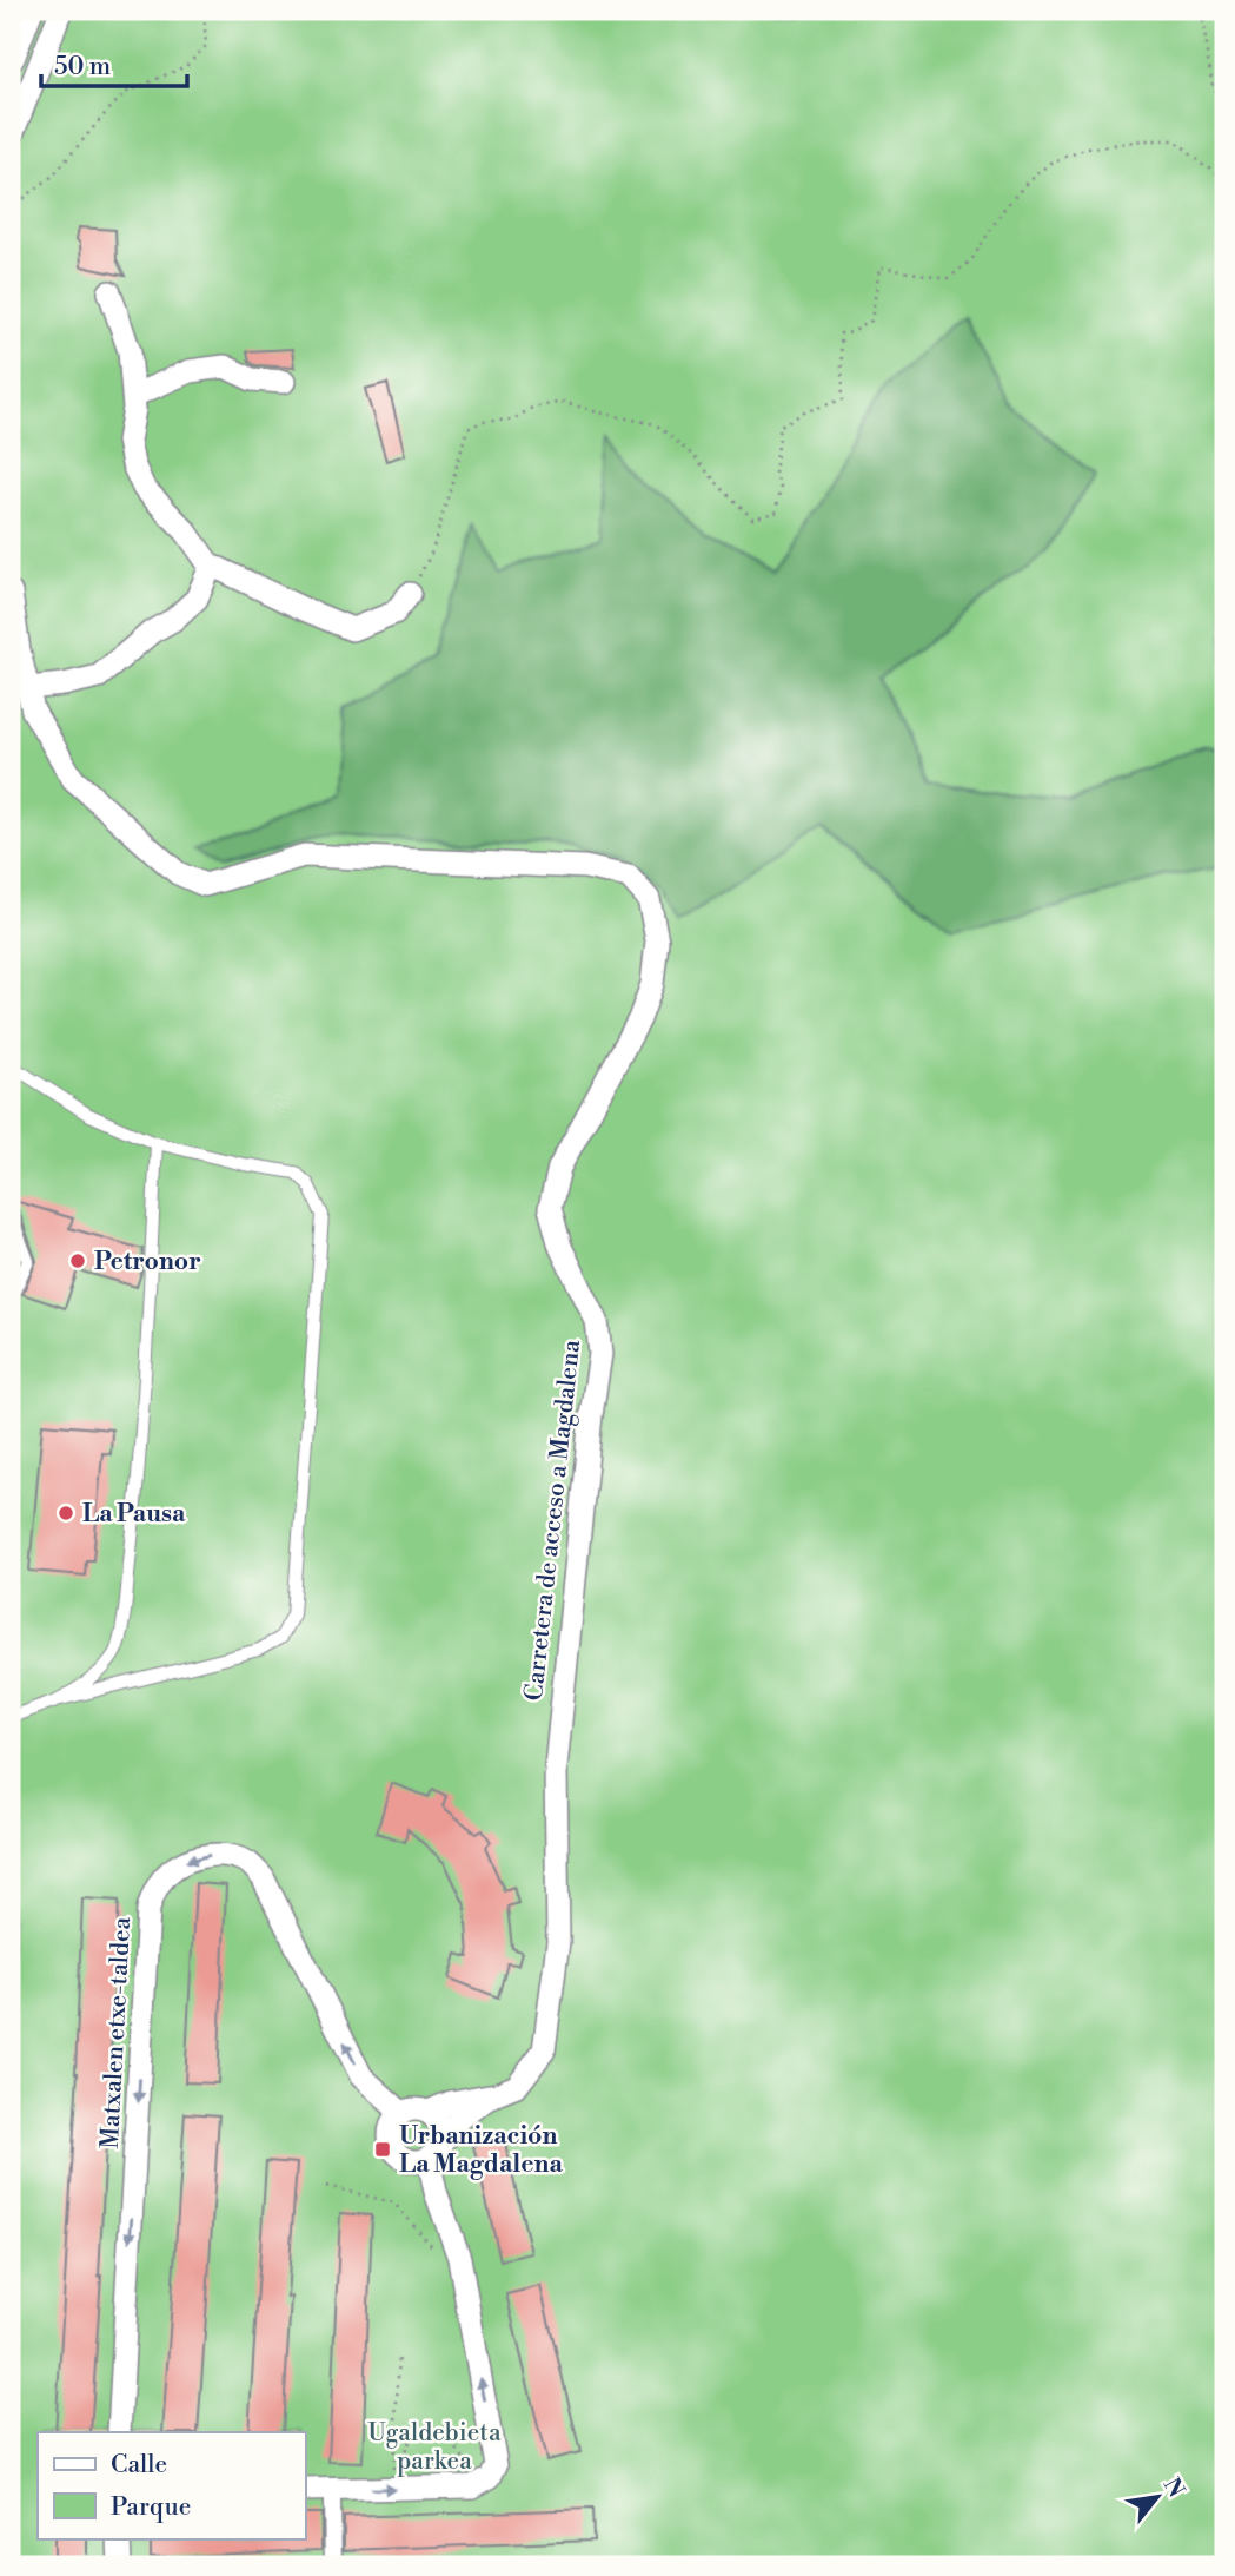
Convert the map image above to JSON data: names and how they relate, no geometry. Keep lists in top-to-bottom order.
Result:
{
  "streets": {
    "street": ["Carretera de acceso a Magdalena", "Matxalen etxe-taldea"]
  },
  "crossings": [
    ["Carretera de acceso a Magdalena", "Matxalen etxe-taldea"]
  ],
  "parks": ["Ugaldebieta parkea"],
  "places": {
    "other": ["Petronor", "La Pausa"],
    "transit": ["Urbanización La Magdalena"]
  },
  "legend": ["Calle", "Parque"],
  "scale_bar": "50 m",
  "north": "top right"
}
